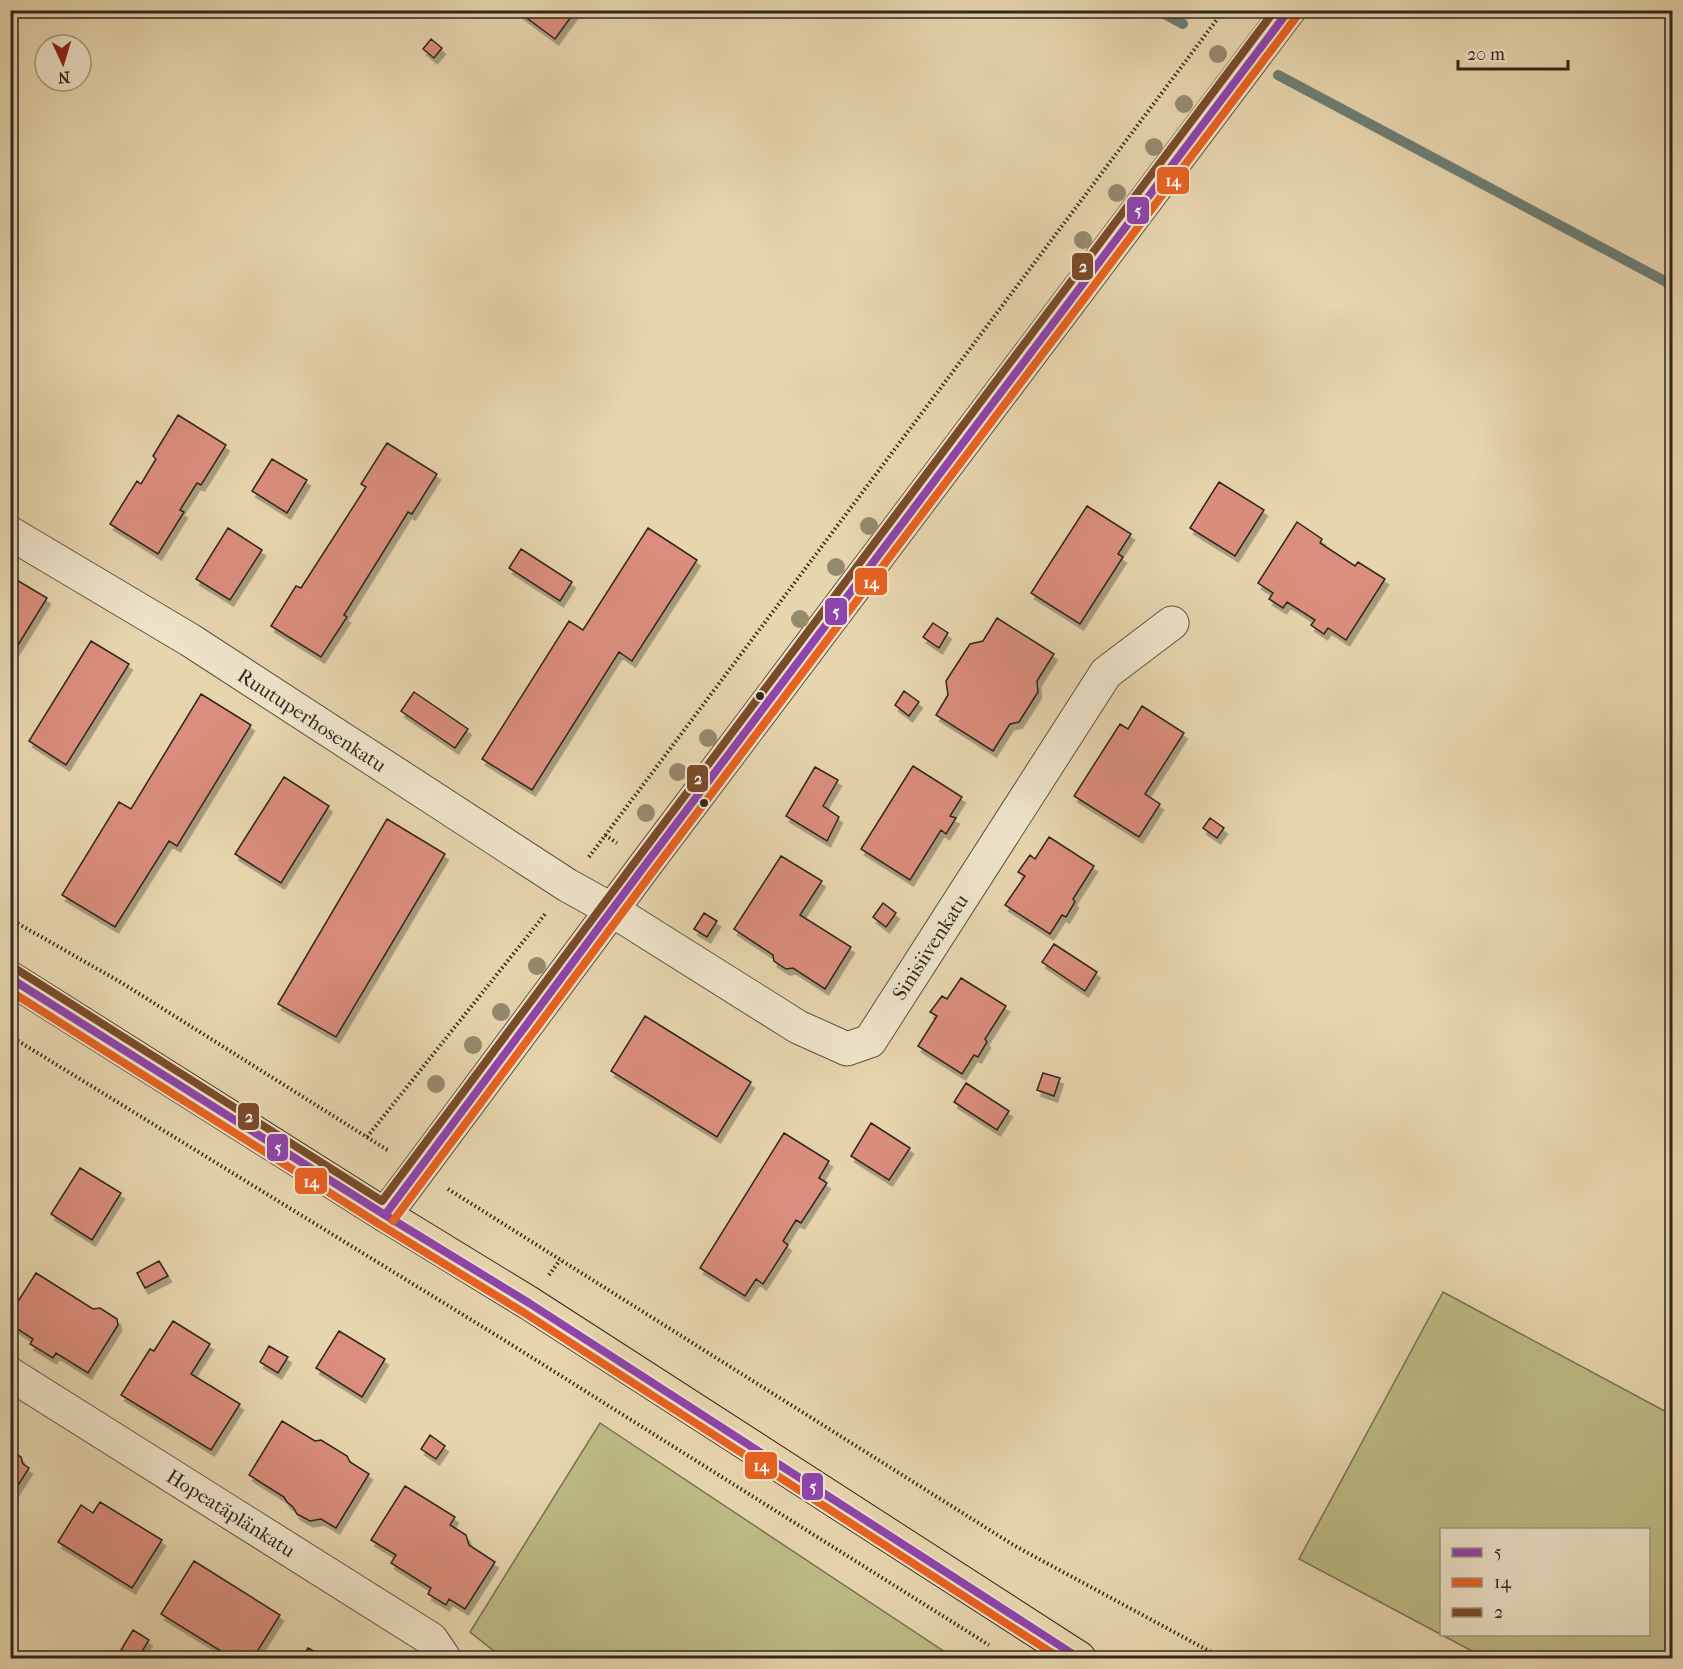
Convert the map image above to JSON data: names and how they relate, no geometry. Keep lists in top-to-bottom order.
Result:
{
  "streets": {
    "street": ["Ruutuperhosenkatu", "Sinisiivenkatu", "Hopeatäplänkatu"]
  },
  "crossings": [
    ["Ruutuperhosenkatu", "Sinisiivenkatu"]
  ],
  "lines": ["transit line 5", "transit line 2", "transit line 14"],
  "legend": ["5", "14", "2"],
  "scale_bar": "20 m",
  "north": "bottom"
}
